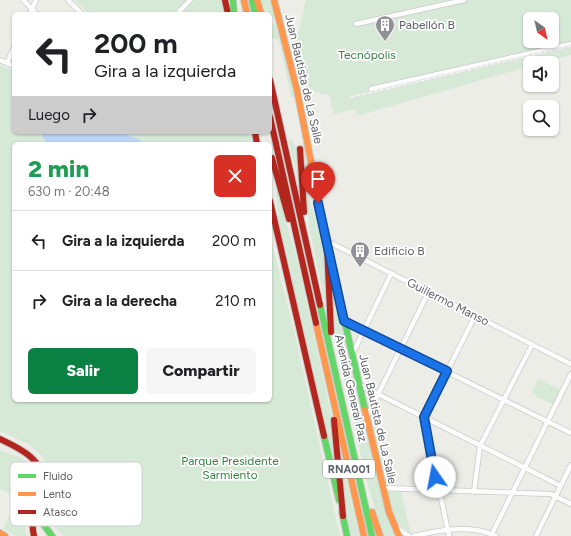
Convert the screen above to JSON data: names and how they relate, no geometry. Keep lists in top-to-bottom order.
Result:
{
  "streets": {
    "main road": ["Juan Bautista de La Salle", "Avenida General Paz", "RNA001"],
    "street": ["Guillermo Manso"]
  },
  "crossings": [
    ["Juan Bautista de La Salle", "Guillermo Manso"]
  ],
  "parks": ["Tecnópolis", "Parque Presidente Sarmiento"],
  "places": {
    "building": ["Pabellón B", "Edificio B"]
  },
  "legend": ["Fluido", "Lento", "Atasco"],
  "north": "bottom right",
  "page": {
    "turn": ["200 m", "Gira a la izquierda"],
    "then": "Luego",
    "heading": ["2 min", "630 m · 20:48"],
    "list": [
      {
        "name": "Gira a la izquierda",
        "value": "200 m"
      },
      {
        "name": "Gira a la derecha",
        "value": "210 m"
      }
    ],
    "buttons": ["Salir", "Compartir"]
  }
}
